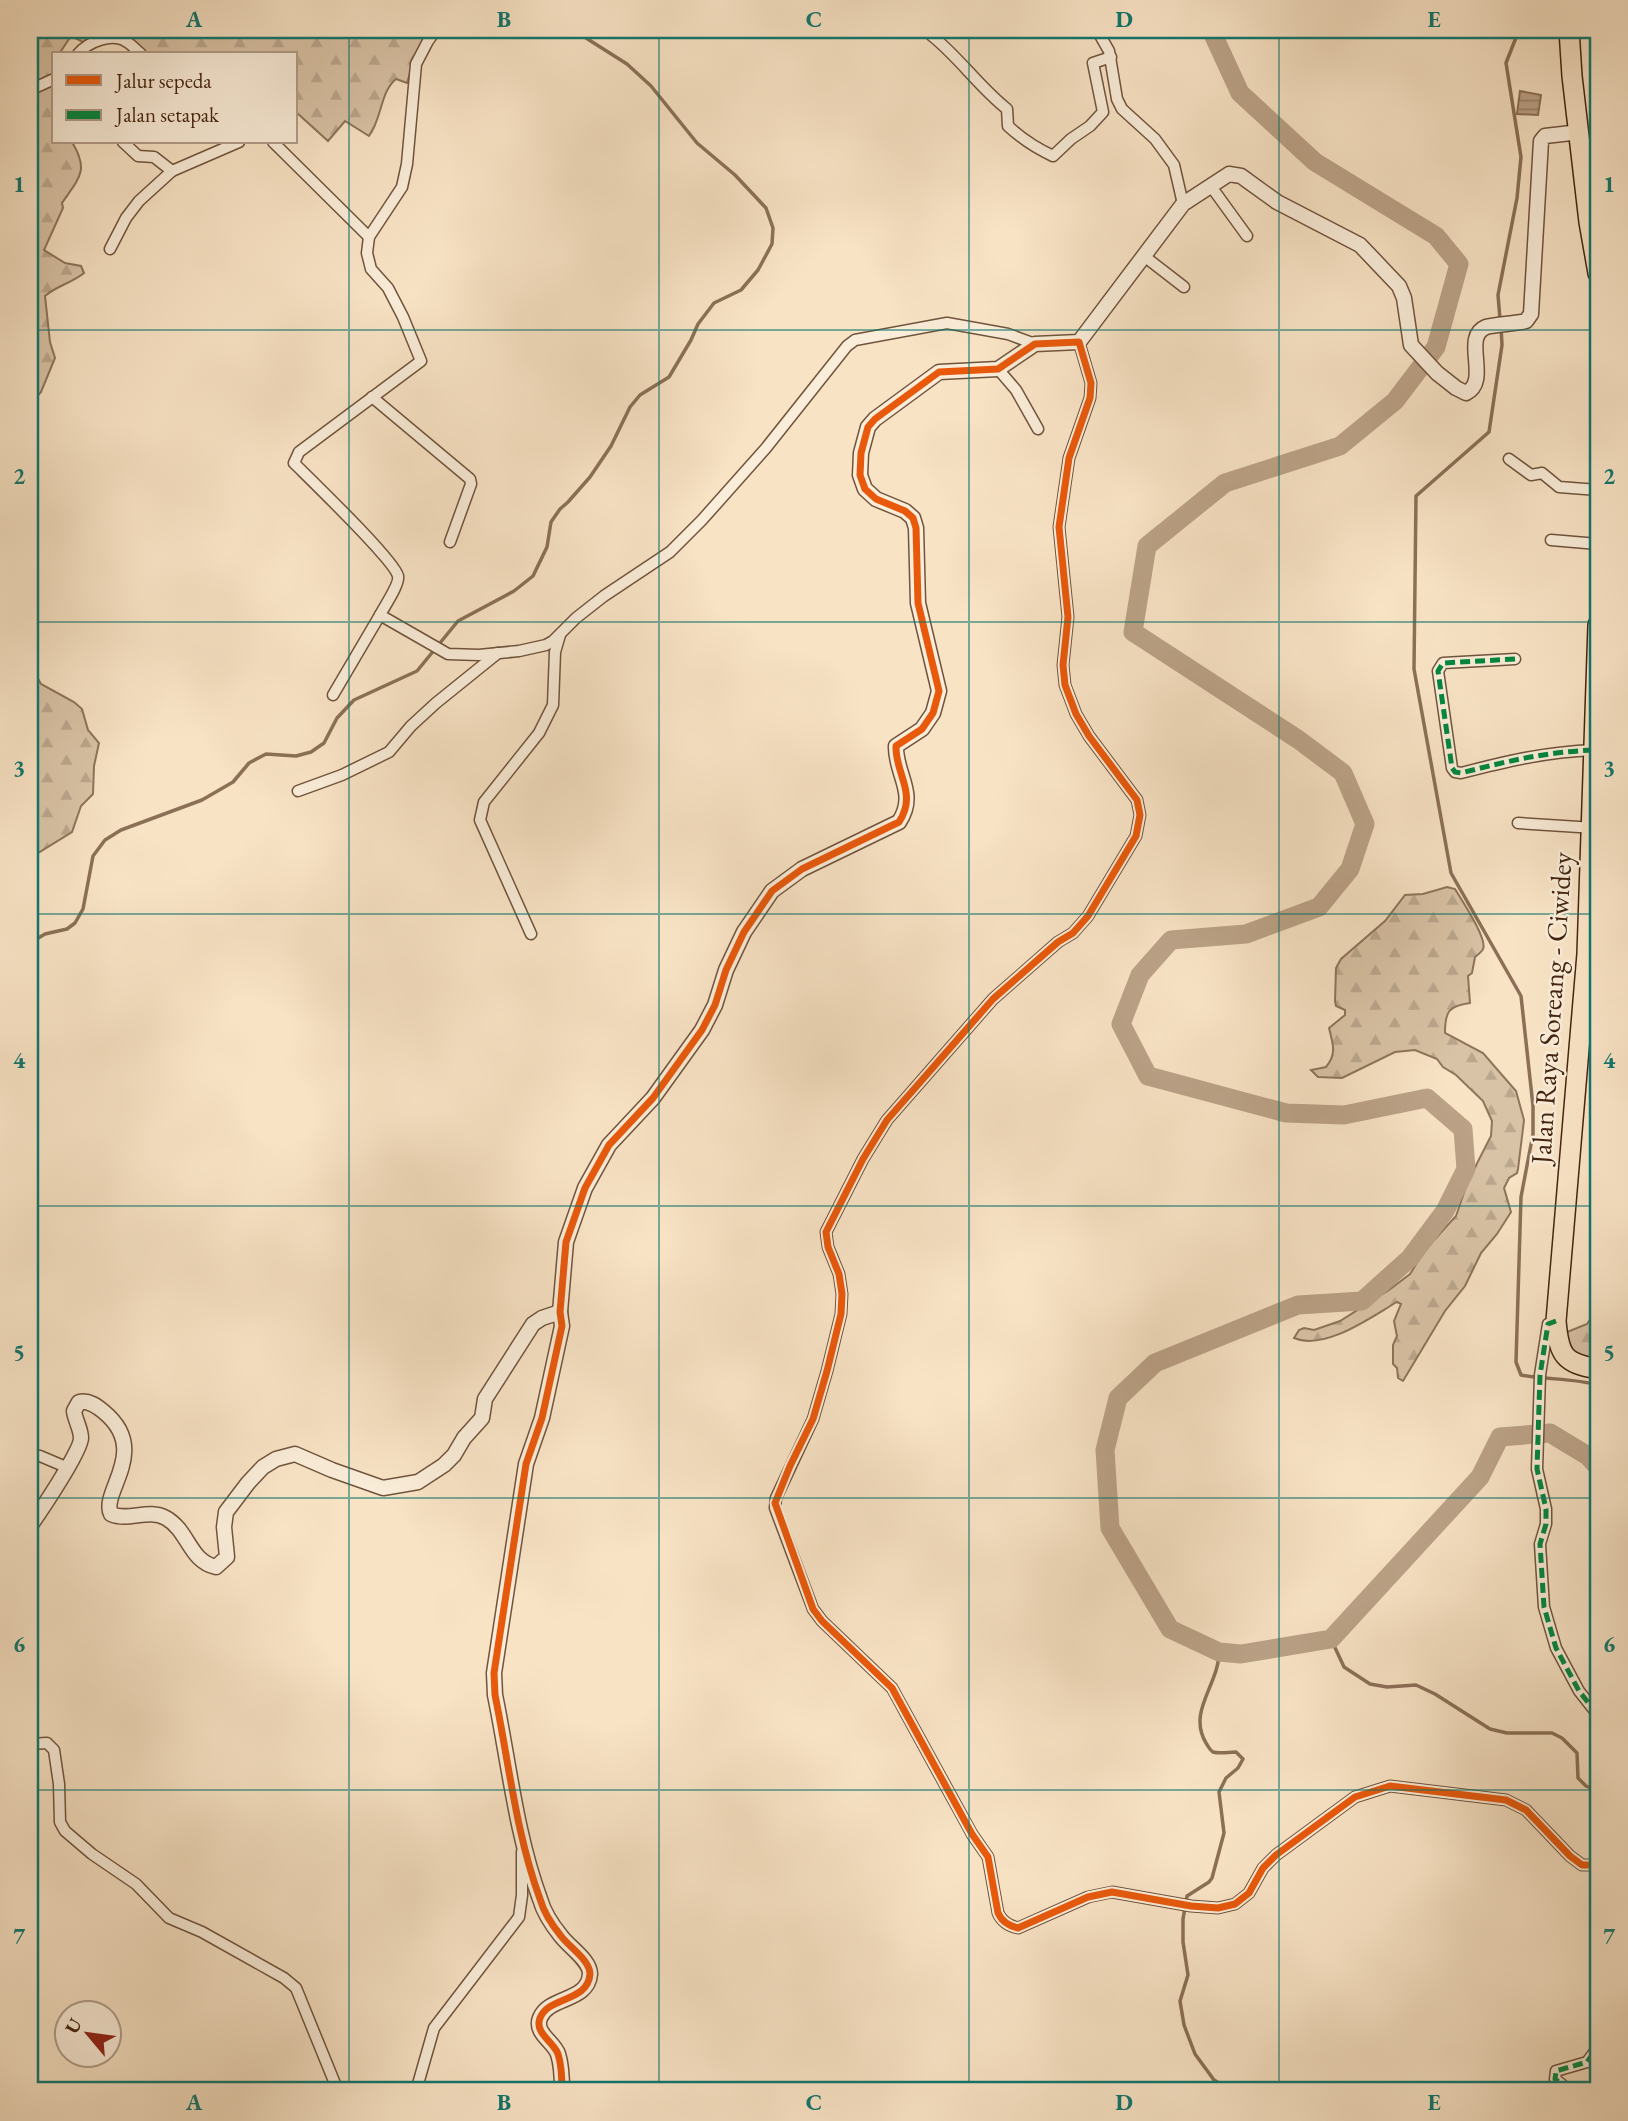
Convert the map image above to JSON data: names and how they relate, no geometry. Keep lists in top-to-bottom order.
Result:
{
  "streets": {
    "highway": ["Jalan Raya Soreang - Ciwidey"]
  },
  "legend": ["Jalur sepeda", "Jalan setapak"],
  "north": "top left",
  "grid": {
    "columns": [
      "A",
      "B",
      "C",
      "D",
      "E"
    ],
    "rows": [
      "1",
      "2",
      "3",
      "4",
      "5",
      "6",
      "7"
    ]
  }
}
